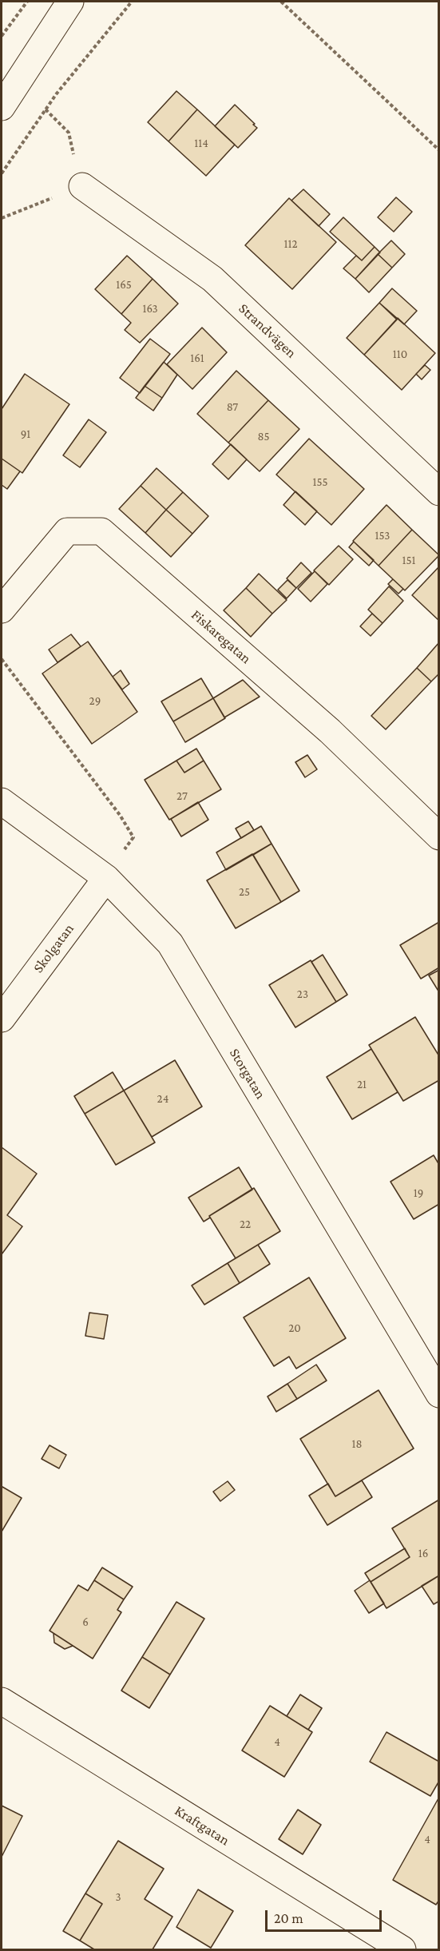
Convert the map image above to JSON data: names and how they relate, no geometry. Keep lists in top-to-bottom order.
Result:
{
  "streets": {
    "street": [
      "Strandvägen",
      "Fiskaregatan",
      "Skolgatan",
      "Storgatan",
      "Kraftgatan"
    ]
  },
  "crossings": [
    ["Skolgatan", "Storgatan"]
  ],
  "house_numbers": [
    "114",
    "112",
    "165",
    "163",
    "110",
    "161",
    "87",
    "91",
    "85",
    "155",
    "153",
    "151",
    "29",
    "27",
    "25",
    "23",
    "21",
    "24",
    "19",
    "22",
    "20",
    "18",
    "16",
    "6",
    "4",
    "4",
    "3"
  ],
  "scale_bar": "20 m"
}
